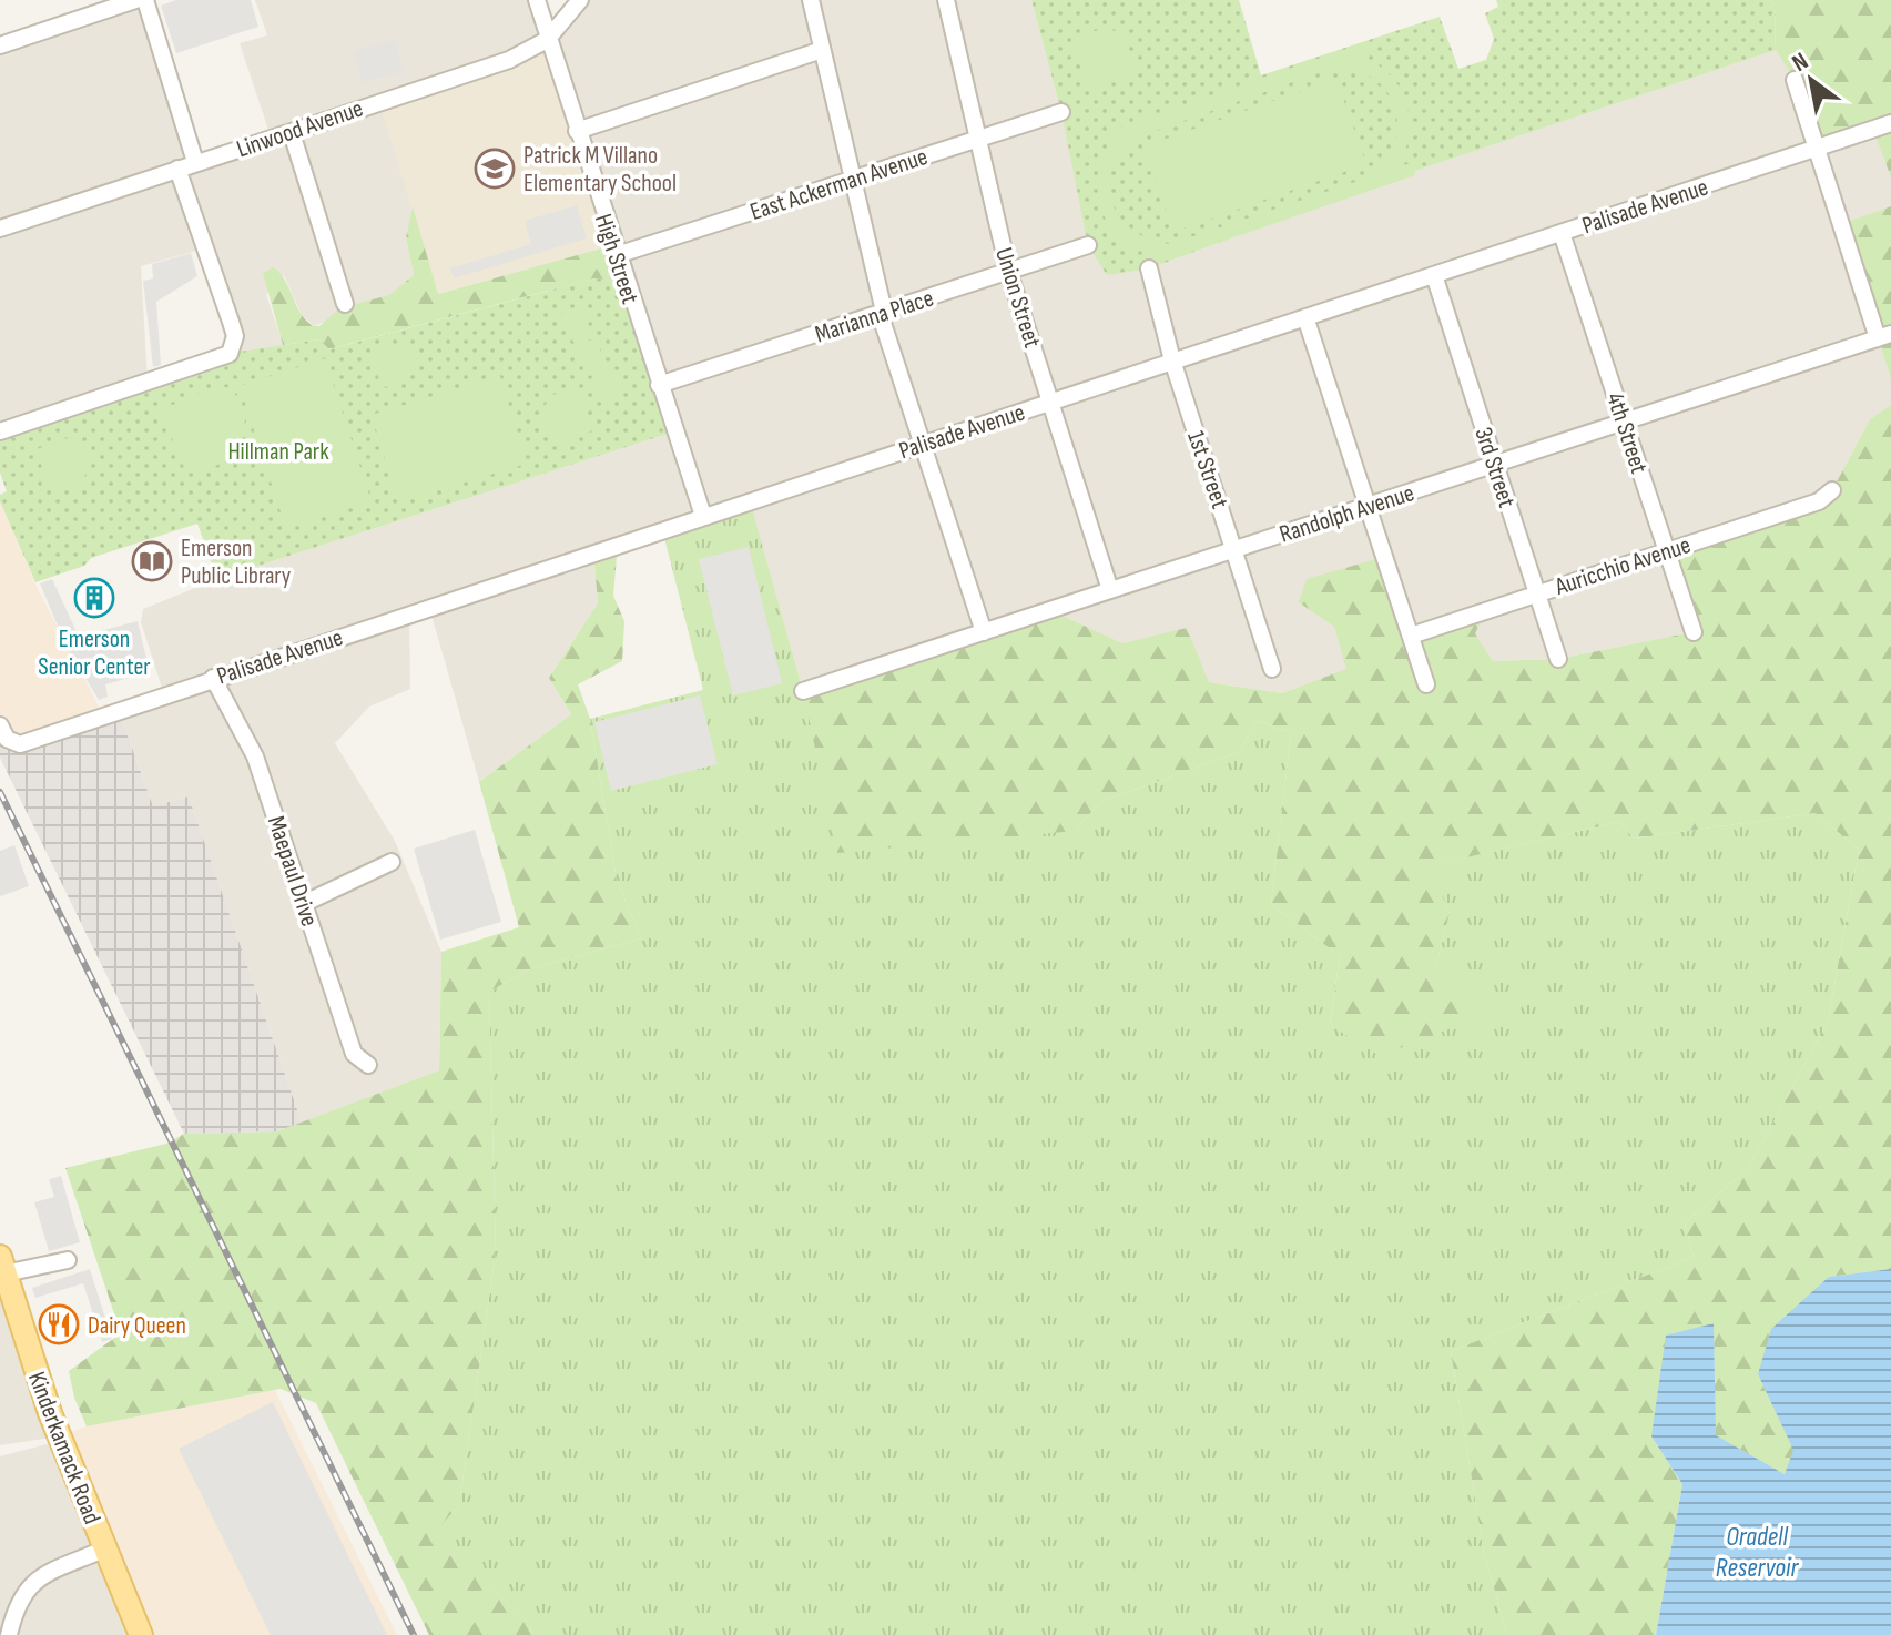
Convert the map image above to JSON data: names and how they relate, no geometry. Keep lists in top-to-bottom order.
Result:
{
  "streets": {
    "main road": ["Kinderkamack Road"],
    "street": [
      "Linwood Avenue",
      "East Ackerman Avenue",
      "Palisade Avenue",
      "High Street",
      "Union Street",
      "Marianna Place",
      "4th Street",
      "3rd Street",
      "1st Street",
      "Randolph Avenue",
      "Auricchio Avenue",
      "Maepaul Drive"
    ]
  },
  "crossings": [
    ["Linwood Avenue", "High Street"],
    ["East Ackerman Avenue", "High Street"],
    ["East Ackerman Avenue", "Union Street"],
    ["Palisade Avenue", "High Street"],
    ["Palisade Avenue", "Union Street"],
    ["Palisade Avenue", "4th Street"],
    ["Palisade Avenue", "3rd Street"],
    ["Palisade Avenue", "1st Street"],
    ["Palisade Avenue", "Maepaul Drive"],
    ["High Street", "Marianna Place"],
    ["Union Street", "Marianna Place"],
    ["Union Street", "Randolph Avenue"],
    ["4th Street", "Randolph Avenue"],
    ["4th Street", "Auricchio Avenue"],
    ["3rd Street", "Randolph Avenue"],
    ["3rd Street", "Auricchio Avenue"],
    ["1st Street", "Randolph Avenue"]
  ],
  "water": ["Oradell Reservoir"],
  "parks": ["Hillman Park"],
  "places": {
    "school or university": ["Patrick M Villano Elementary School"],
    "library": ["Emerson Public Library"],
    "building": ["Emerson Senior Center"],
    "restaurant": ["Dairy Queen"]
  },
  "north": "top left"
}
